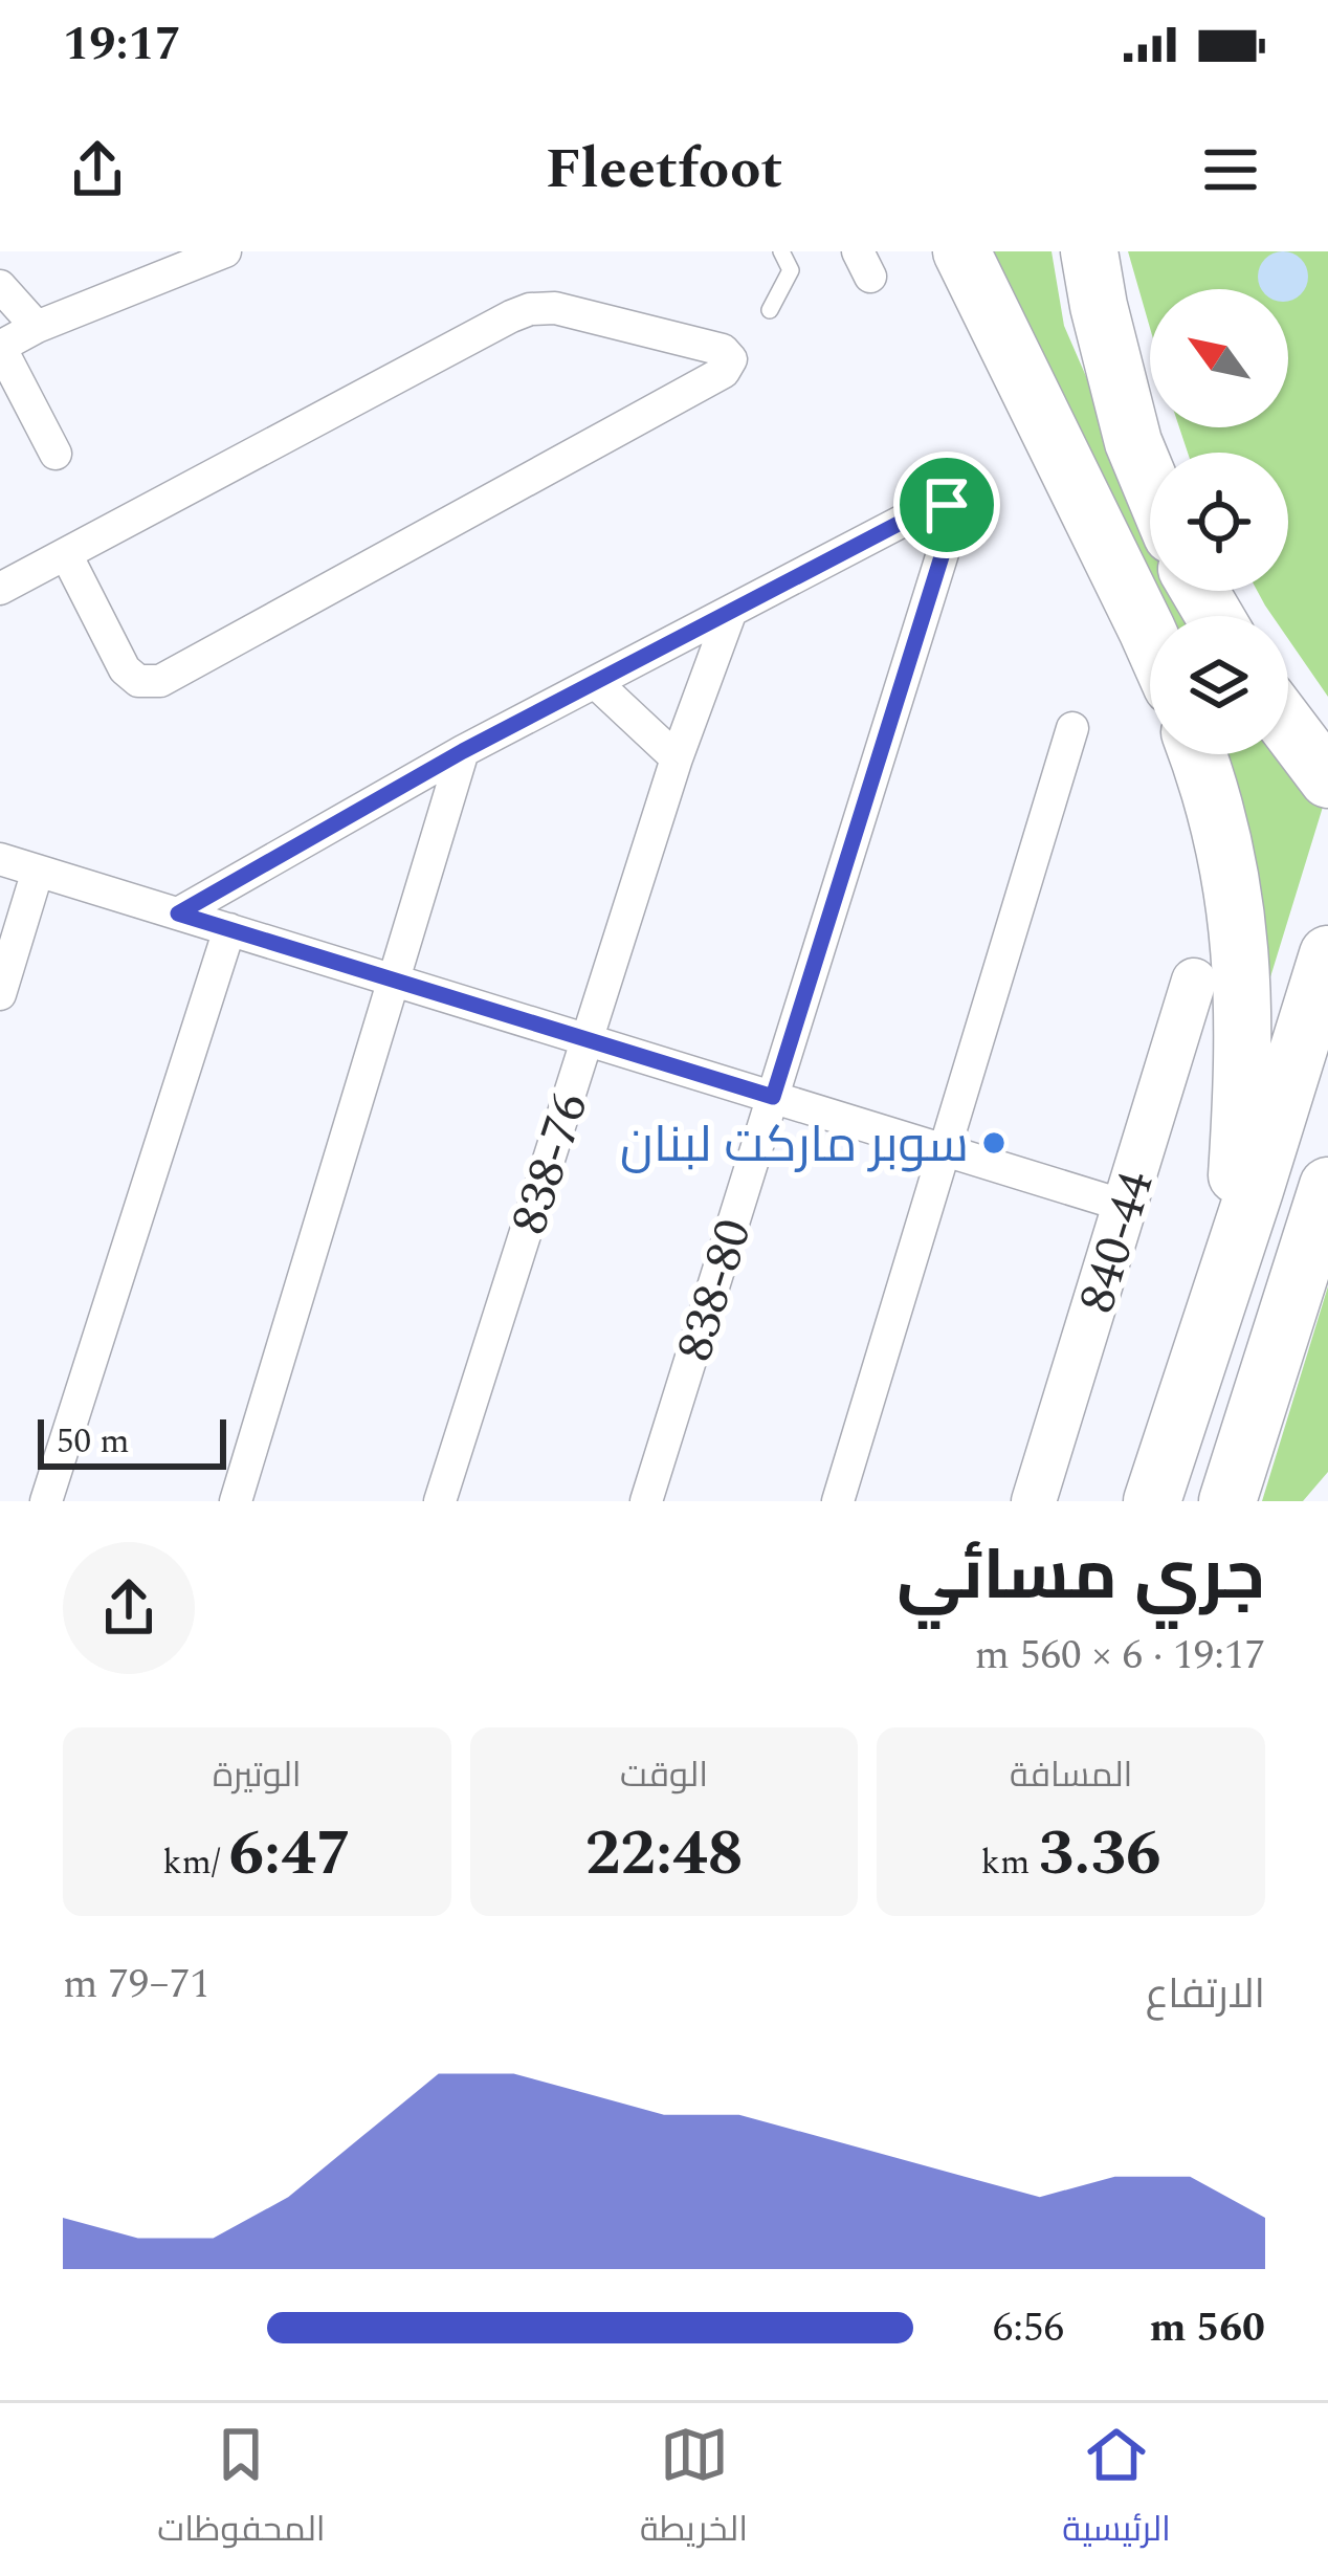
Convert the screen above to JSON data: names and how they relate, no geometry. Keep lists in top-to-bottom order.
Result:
{
  "streets": {
    "street": ["838-76", "840-44", "838-80"]
  },
  "crossings": [
    ["838-76", "838-80"]
  ],
  "places": ["سوبر ماركت لبنان"],
  "scale_bar": "50 m",
  "north": "top left",
  "page": {
    "status": "19:17",
    "header": "Fleetfoot",
    "scale": "50 m",
    "heading": ["جري مسائي", "19:17 · 6 × 560 m"],
    "stats": [
      ["المسافة", "3.36 km"],
      ["الوقت", "22:48"],
      ["الوتيرة", "6:47 /km"]
    ],
    "chart": ["الارتفاع", "71–79 m"],
    "list": [
      {
        "name": "560 m",
        "note": "6:56"
      }
    ],
    "tabs": ["الرئيسية", "الخريطة", "المحفوظات"]
  }
}
